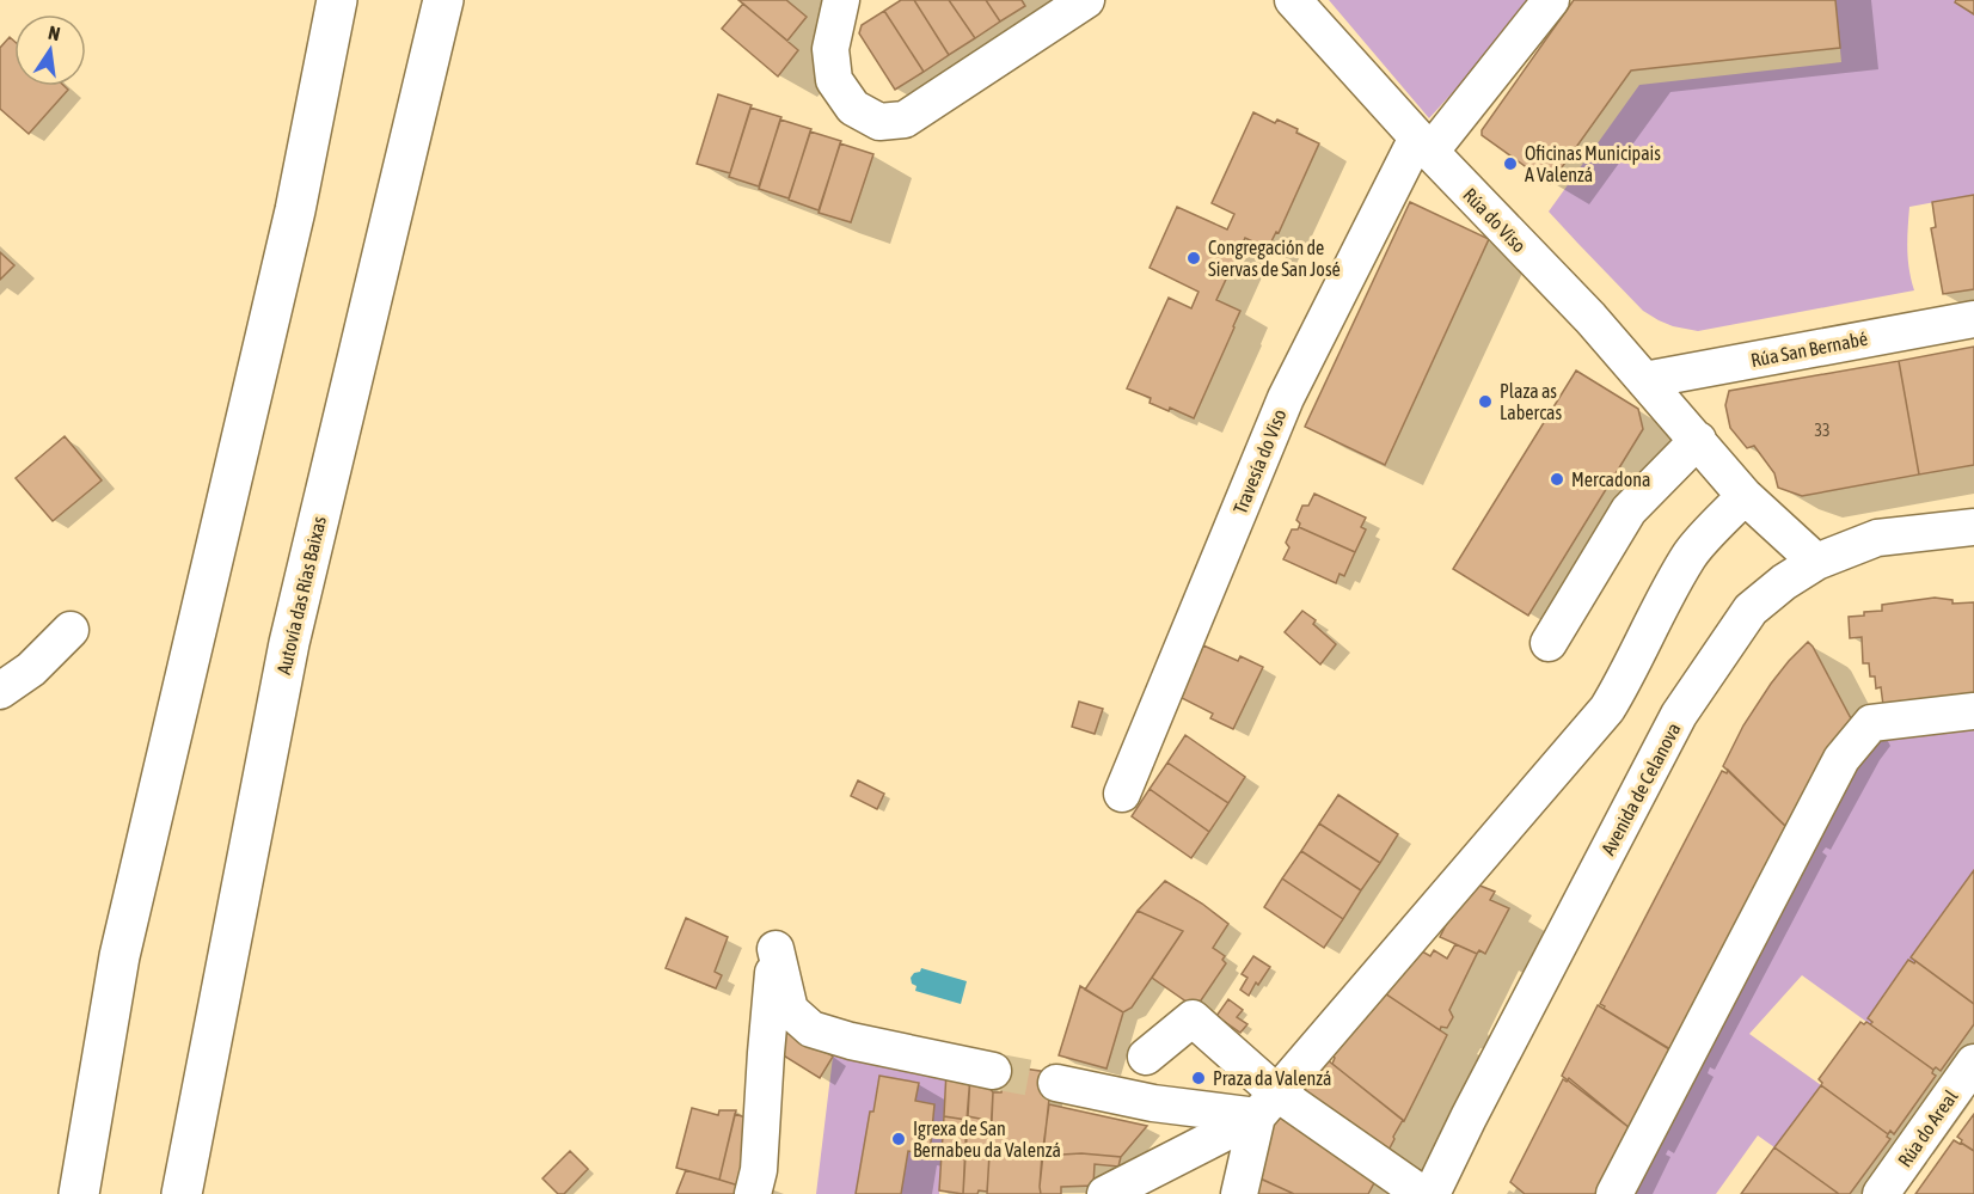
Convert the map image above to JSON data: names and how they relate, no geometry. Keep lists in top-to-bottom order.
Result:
{
  "streets": {
    "highway": ["Autovía das Rías Baixas"],
    "street": [
      "Rúa do Viso",
      "Rúa San Bernabé",
      "Travesía do Viso",
      "Avenida de Celanova",
      "Rúa do Areal"
    ]
  },
  "crossings": [
    ["Rúa do Viso", "Rúa San Bernabé"],
    ["Rúa do Viso", "Travesía do Viso"],
    ["Rúa do Viso", "Avenida de Celanova"]
  ],
  "places": [
    "Oficinas Municipais A Valenzá",
    "Congregación de Siervas de San José",
    "Plaza as Labercas",
    "Mercadona",
    "Praza da Valenzá",
    "Igrexa de San Bernabeu da Valenzá"
  ],
  "house_numbers": ["33"],
  "north": "top"
}
